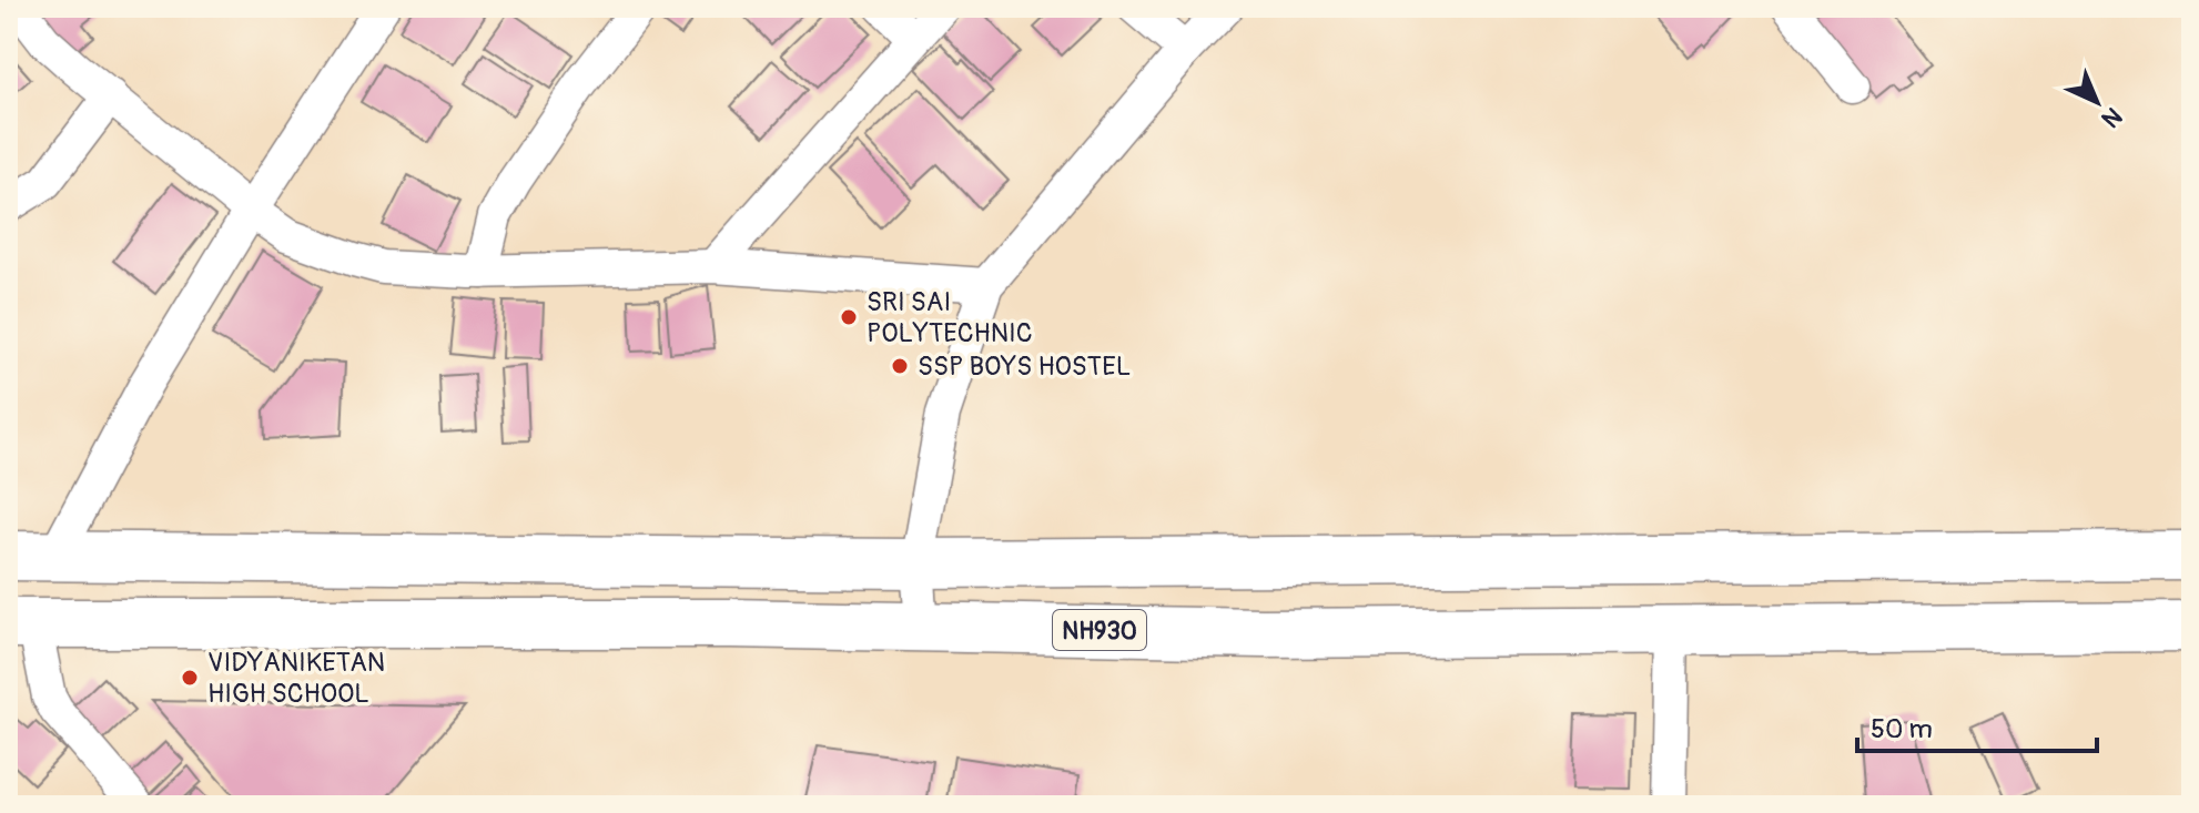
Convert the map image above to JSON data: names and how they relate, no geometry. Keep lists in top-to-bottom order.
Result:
{
  "streets": {
    "highway": ["NH930"]
  },
  "places": ["SRI SAI POLYTECHNIC", "SSP BOYS HOSTEL", "VIDYANIKETAN HIGH SCHOOL"],
  "scale_bar": "50 m",
  "north": "bottom right"
}
